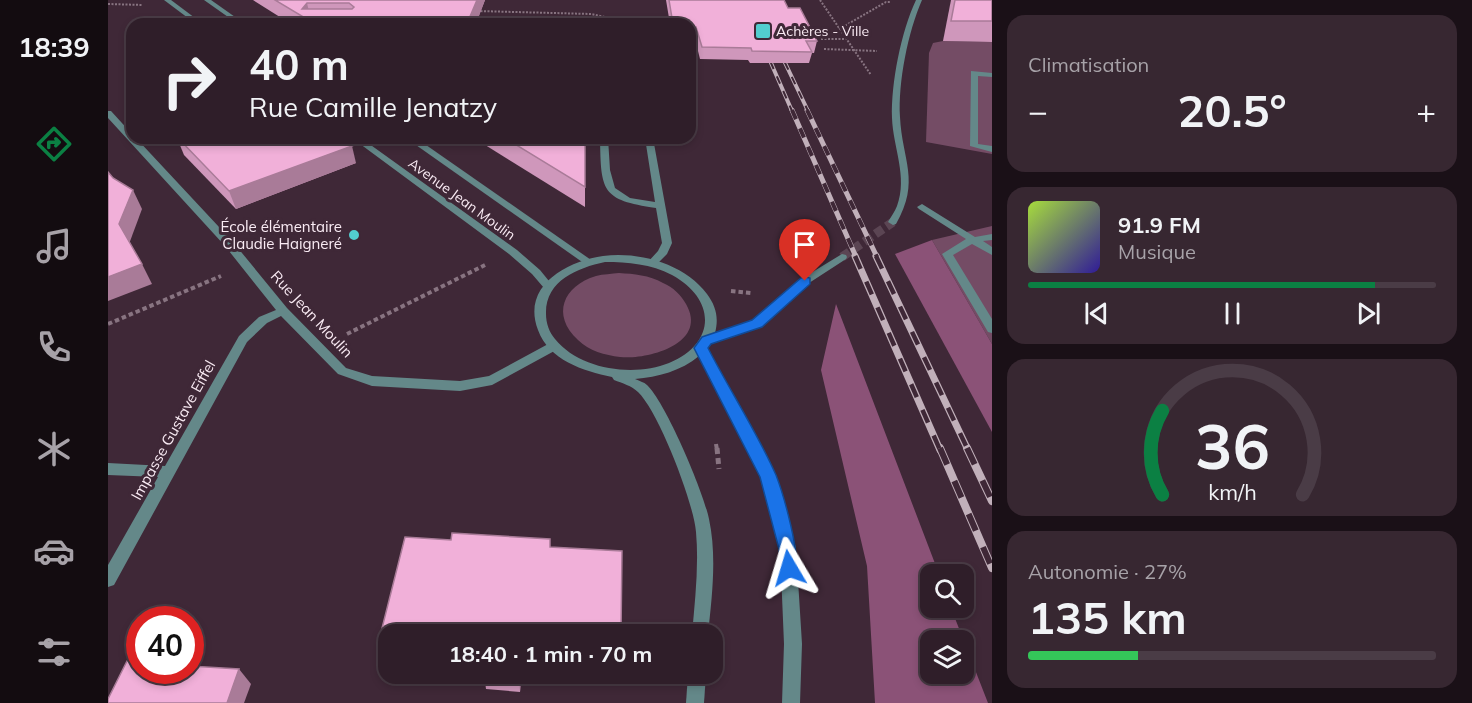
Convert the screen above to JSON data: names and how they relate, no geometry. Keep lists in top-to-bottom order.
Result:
{
  "streets": {
    "street": ["Avenue Jean Moulin", "Rue Jean Moulin", "Impasse Gustave Eiffel"]
  },
  "crossings": [
    ["Avenue Jean Moulin", "Rue Jean Moulin"],
    ["Rue Jean Moulin", "Impasse Gustave Eiffel"]
  ],
  "places": {
    "transit": ["Achères - Ville"],
    "other": ["École élémentaire Claudie Haigneré"]
  },
  "page": {
    "tabs": "18:39",
    "tile": [
      "Climatisation",
      ["Autonomie · 27%", "135 km"]
    ],
    "turn": ["40 m", "Rue Camille Jenatzy"],
    "heat": ["−", "20.5°", "+"],
    "song": ["91.9 FM", "Musique"],
    "limit": "40",
    "trip": "18:40 · 1 min · 70 m",
    "gauge": ["36", "km/h"]
  }
}
